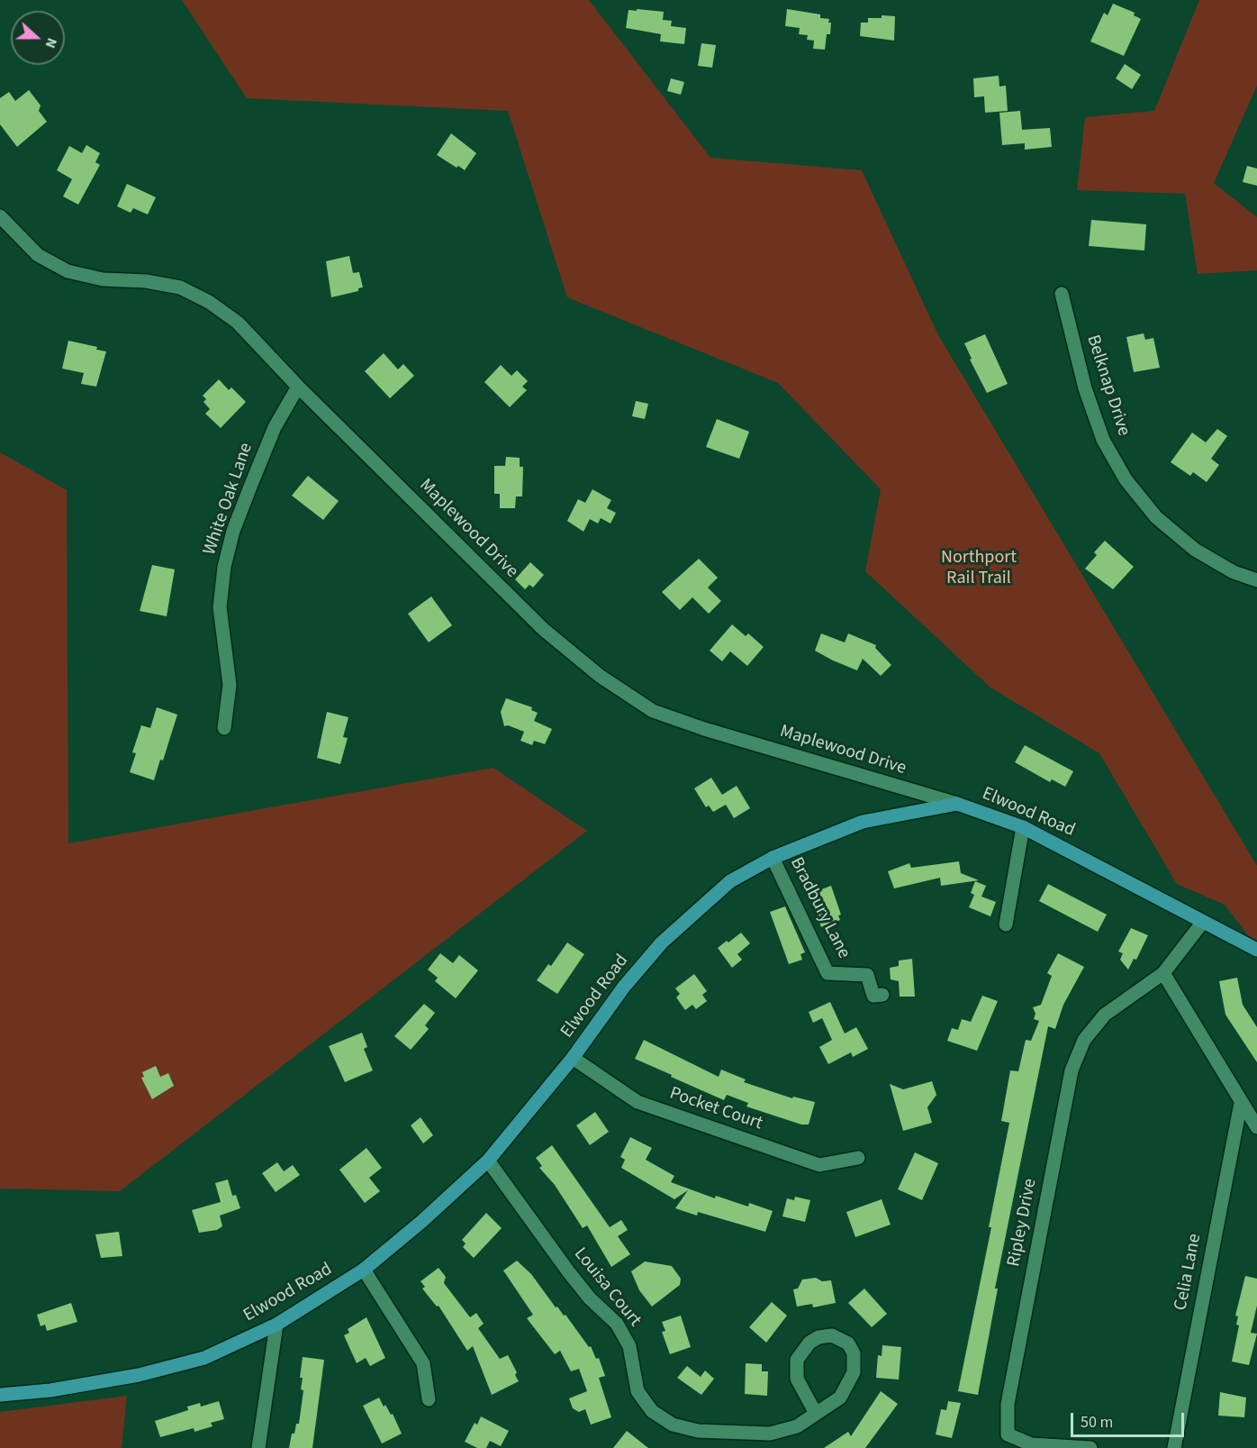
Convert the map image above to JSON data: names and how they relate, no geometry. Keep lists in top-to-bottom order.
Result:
{
  "streets": {
    "main road": ["Elwood Road"],
    "street": [
      "Belknap Drive",
      "White Oak Lane",
      "Maplewood Drive",
      "Bradbury Lane",
      "Pocket Court",
      "Ripley Drive",
      "Celia Lane",
      "Louisa Court"
    ]
  },
  "crossings": [
    ["White Oak Lane", "Maplewood Drive"],
    ["Maplewood Drive", "Elwood Road"],
    ["Elwood Road", "Bradbury Lane"],
    ["Elwood Road", "Pocket Court"],
    ["Elwood Road", "Ripley Drive"],
    ["Elwood Road", "Louisa Court"]
  ],
  "parks": ["Northport Rail Trail"],
  "scale_bar": "50 m",
  "north": "right"
}
